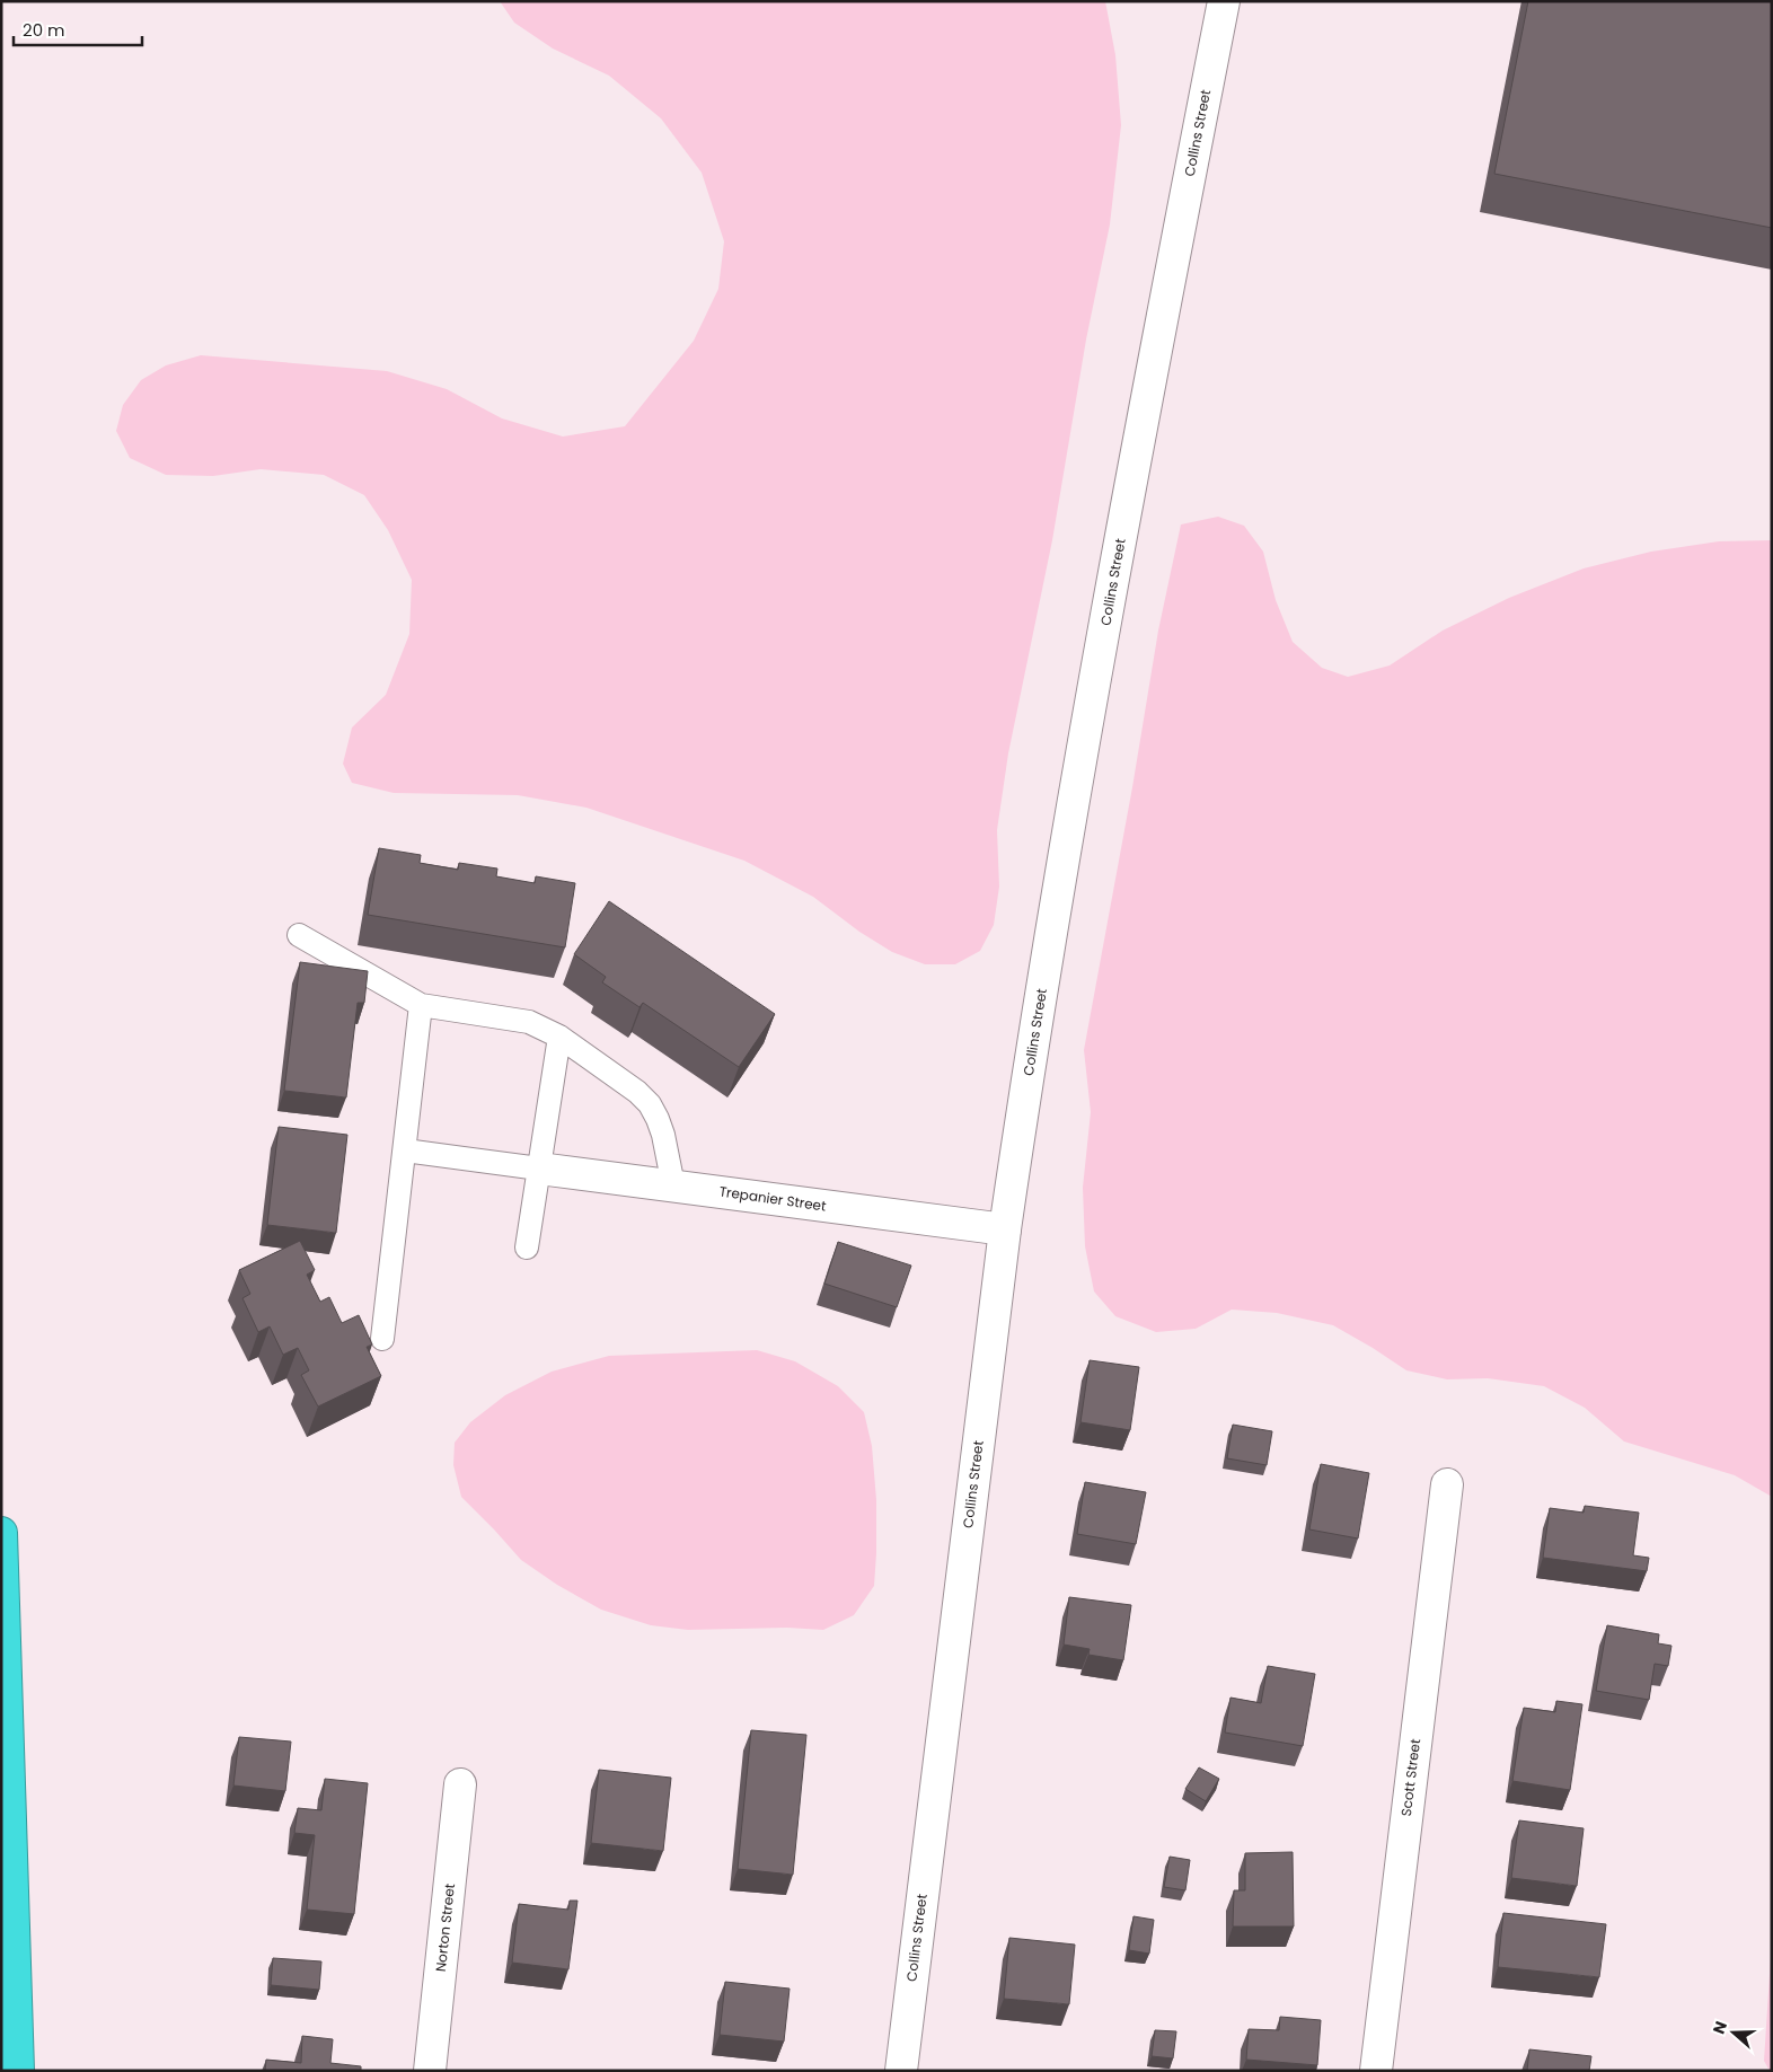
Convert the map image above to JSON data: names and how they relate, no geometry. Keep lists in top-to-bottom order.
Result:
{
  "streets": {
    "street": [
      "Collins Street",
      "Trepanier Street",
      "Scott Street",
      "Norton Street"
    ]
  },
  "crossings": [
    ["Collins Street", "Trepanier Street"]
  ],
  "scale_bar": "20 m",
  "north": "left"
}
